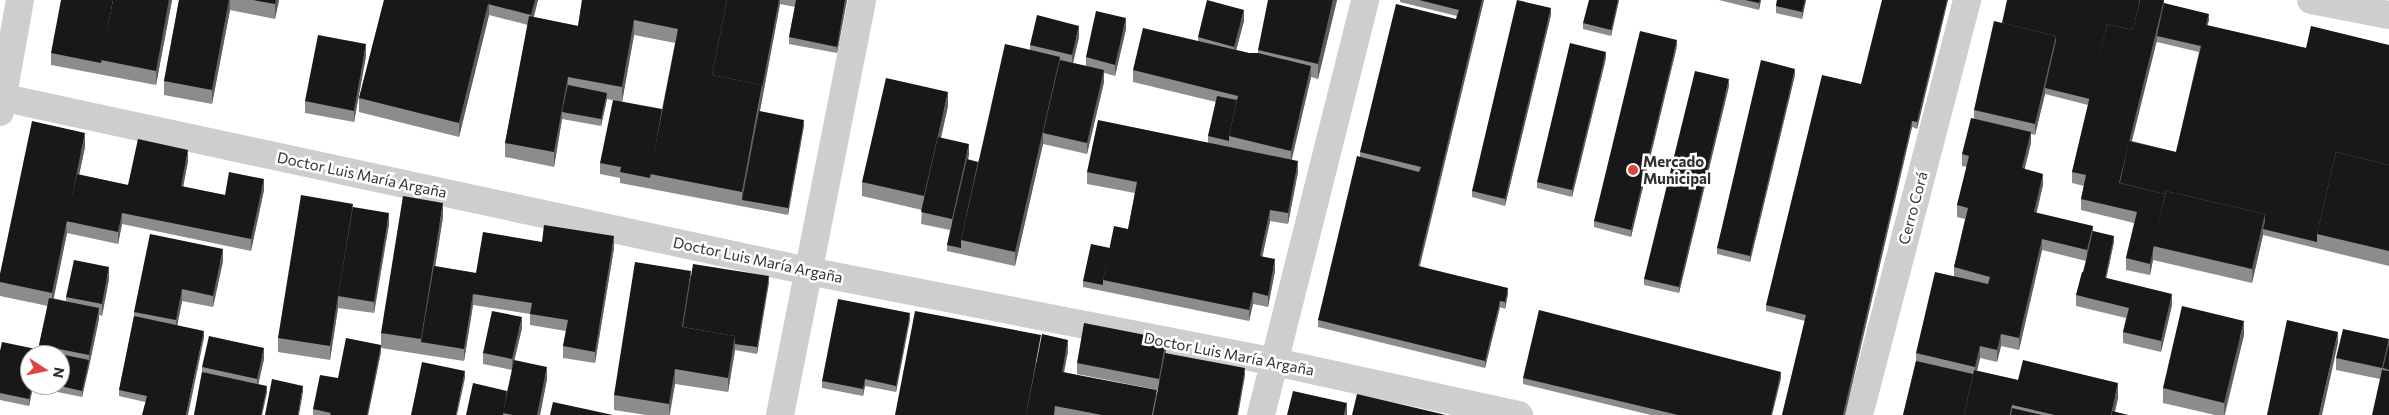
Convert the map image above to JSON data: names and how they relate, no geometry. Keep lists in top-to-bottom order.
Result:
{
  "streets": {
    "street": ["Doctor Luis María Argaña", "Cerro Corá"]
  },
  "places": ["Mercado Municipal"],
  "north": "right"
}
